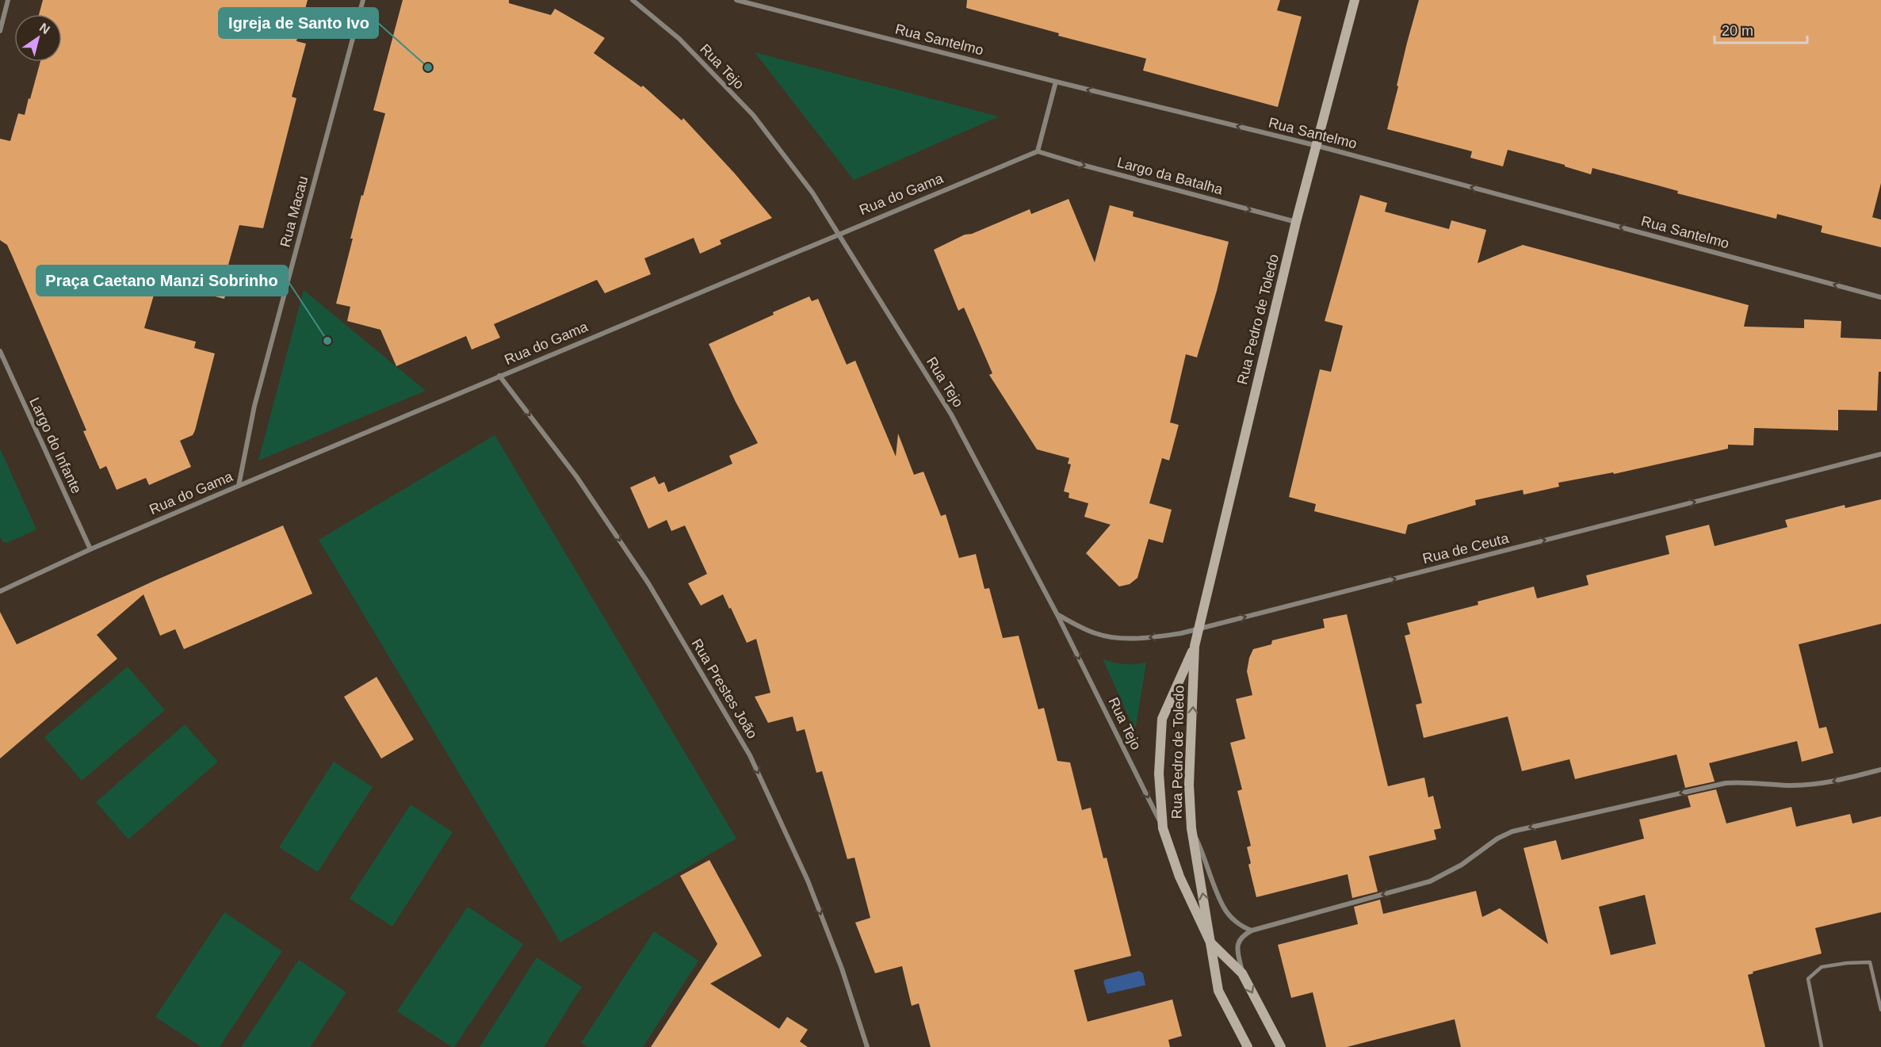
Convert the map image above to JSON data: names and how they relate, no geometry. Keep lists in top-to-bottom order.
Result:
{
  "streets": {
    "street": [
      "Rua Santelmo",
      "Rua Tejo",
      "Largo da Batalha",
      "Rua do Gama",
      "Rua Macau",
      "Rua Pedro de Toledo",
      "Largo do Infante",
      "Rua de Ceuta",
      "Rua Prestes João"
    ]
  },
  "crossings": [
    ["Rua Santelmo", "Rua Pedro de Toledo"],
    ["Rua Tejo", "Rua do Gama"],
    ["Rua Tejo", "Rua Pedro de Toledo"],
    ["Rua Tejo", "Rua de Ceuta"],
    ["Largo da Batalha", "Rua do Gama"],
    ["Largo da Batalha", "Rua Pedro de Toledo"],
    ["Rua do Gama", "Rua Macau"],
    ["Rua do Gama", "Largo do Infante"],
    ["Rua do Gama", "Rua Prestes João"],
    ["Rua Pedro de Toledo", "Rua de Ceuta"]
  ],
  "one_way": ["Rua Santelmo", "Largo da Batalha", "Rua Prestes João"],
  "places": ["Igreja de Santo Ivo", "Praça Caetano Manzi Sobrinho"],
  "scale_bar": "20 m",
  "north": "top right"
}
